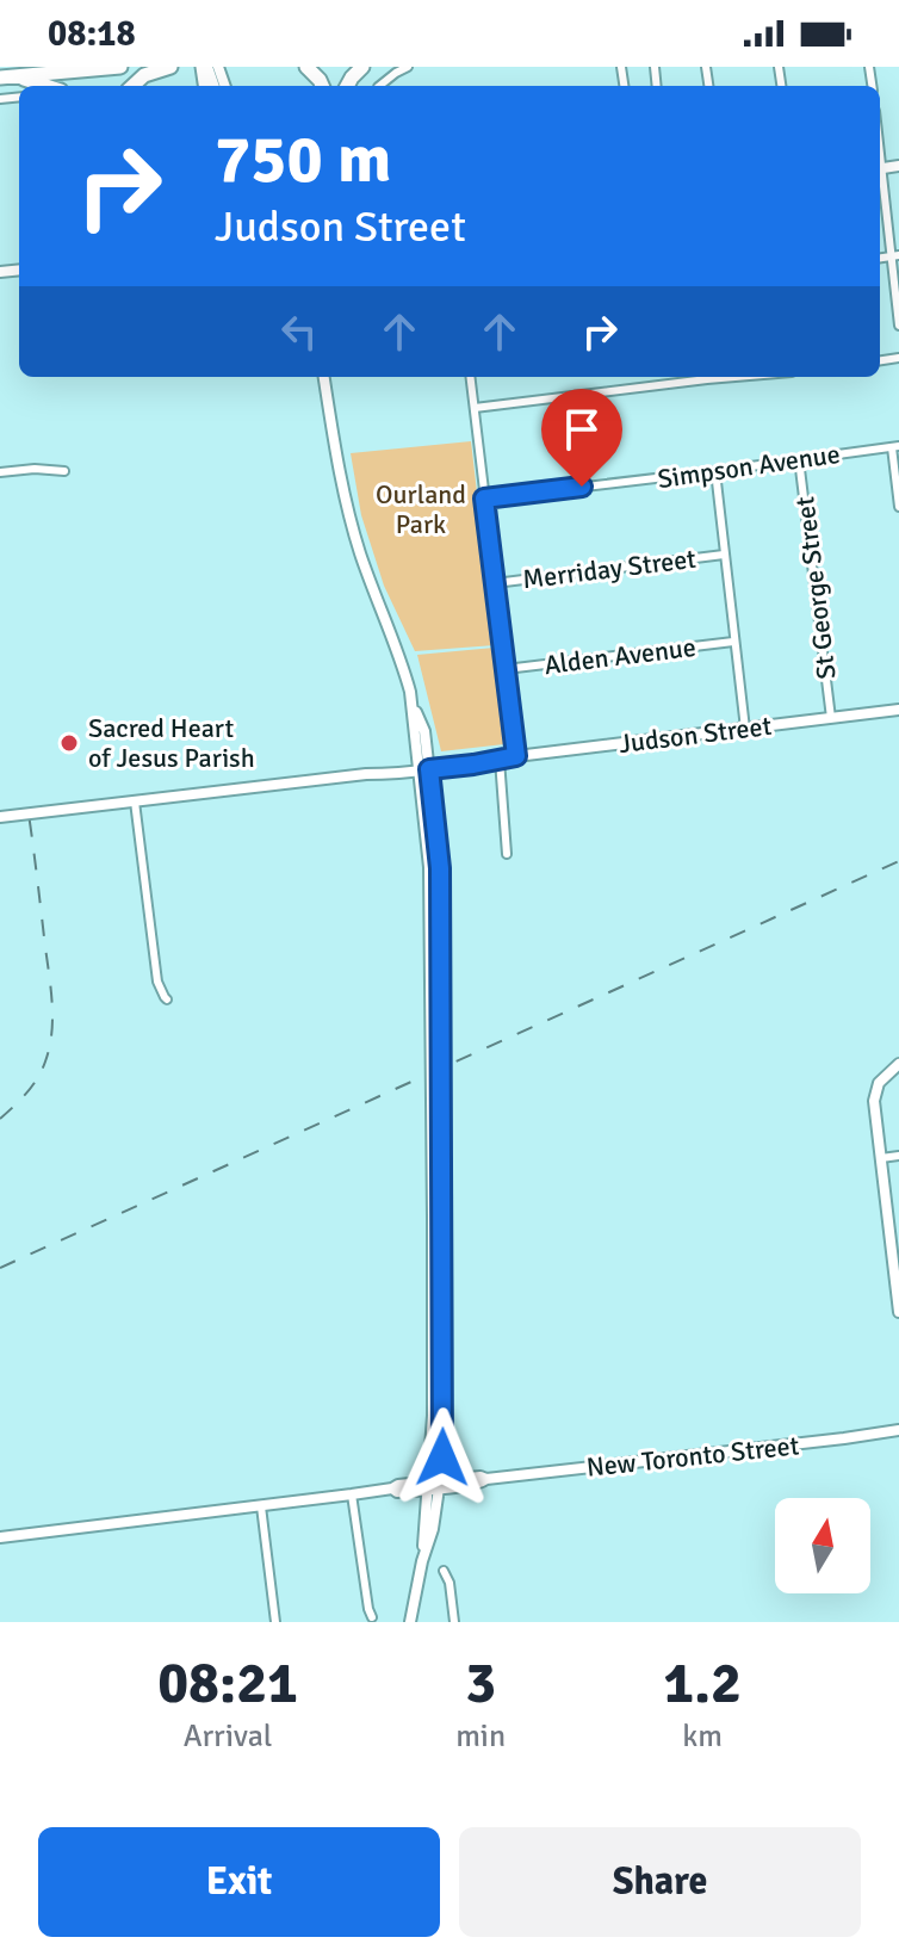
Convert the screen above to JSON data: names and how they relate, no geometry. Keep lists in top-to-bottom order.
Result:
{
  "streets": {
    "street": [
      "Simpson Avenue",
      "Merriday Street",
      "St George Street",
      "Alden Avenue",
      "Judson Street",
      "New Toronto Street"
    ]
  },
  "crossings": [
    ["Simpson Avenue", "St George Street"],
    ["St George Street", "Judson Street"]
  ],
  "parks": ["Ourland Park"],
  "places": ["Sacred Heart of Jesus Parish"],
  "north": "top",
  "page": {
    "status": "08:18",
    "turn": ["750 m", "Judson Street"],
    "eta": [
      "08:21",
      "Arrival",
      "3",
      "min",
      "1.2",
      "km"
    ],
    "buttons": ["Exit", "Share"]
  }
}
